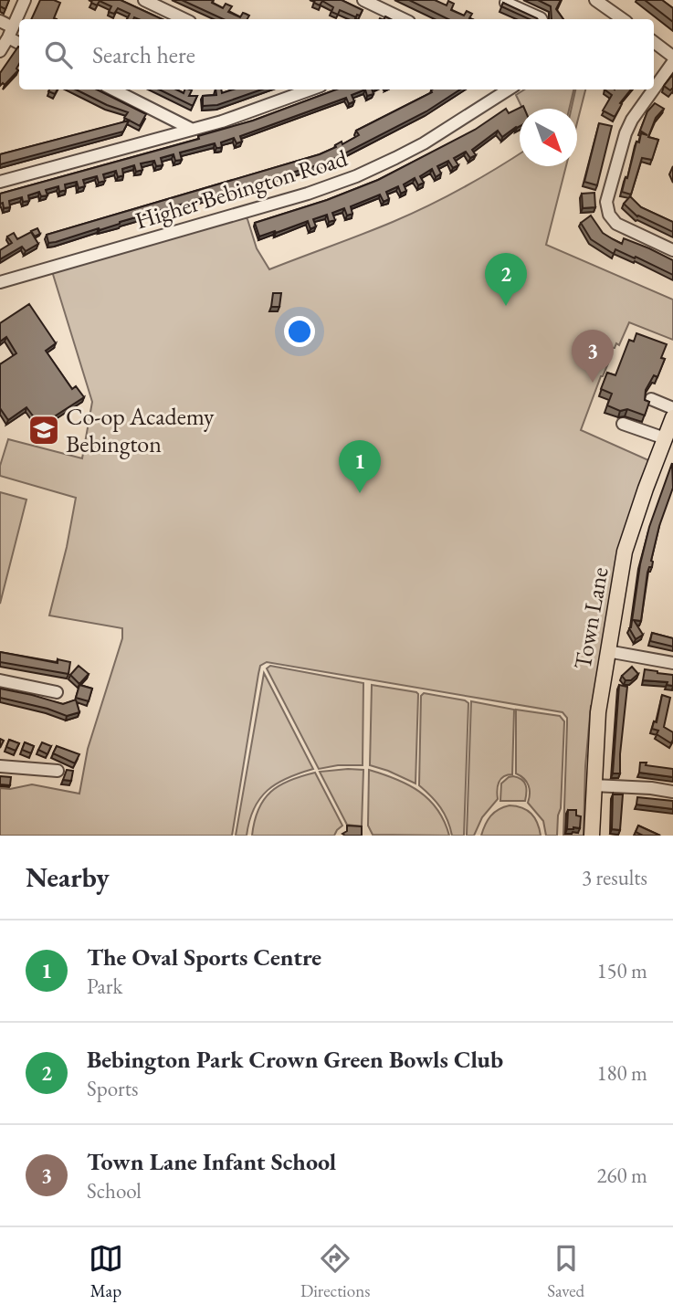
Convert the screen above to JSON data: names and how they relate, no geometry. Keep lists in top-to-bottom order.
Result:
{
  "streets": {
    "main road": ["Town Lane"],
    "street": ["Higher Bebington Road"]
  },
  "places": {
    "school or university": ["Co-op Academy Bebington"]
  },
  "north": "bottom right",
  "page": {
    "search": "Search here",
    "pins": ["2", "3", "1"],
    "heading": ["Nearby", "3 results"],
    "list": [
      {
        "mark": "1",
        "name": "The Oval Sports Centre",
        "note": "Park",
        "value": "150 m"
      },
      {
        "mark": "2",
        "name": "Bebington Park Crown Green Bowls Club",
        "note": "Sports",
        "value": "180 m"
      },
      {
        "mark": "3",
        "name": "Town Lane Infant School",
        "note": "School",
        "value": "260 m"
      }
    ],
    "nav": ["Map", "Directions", "Saved"]
  }
}
